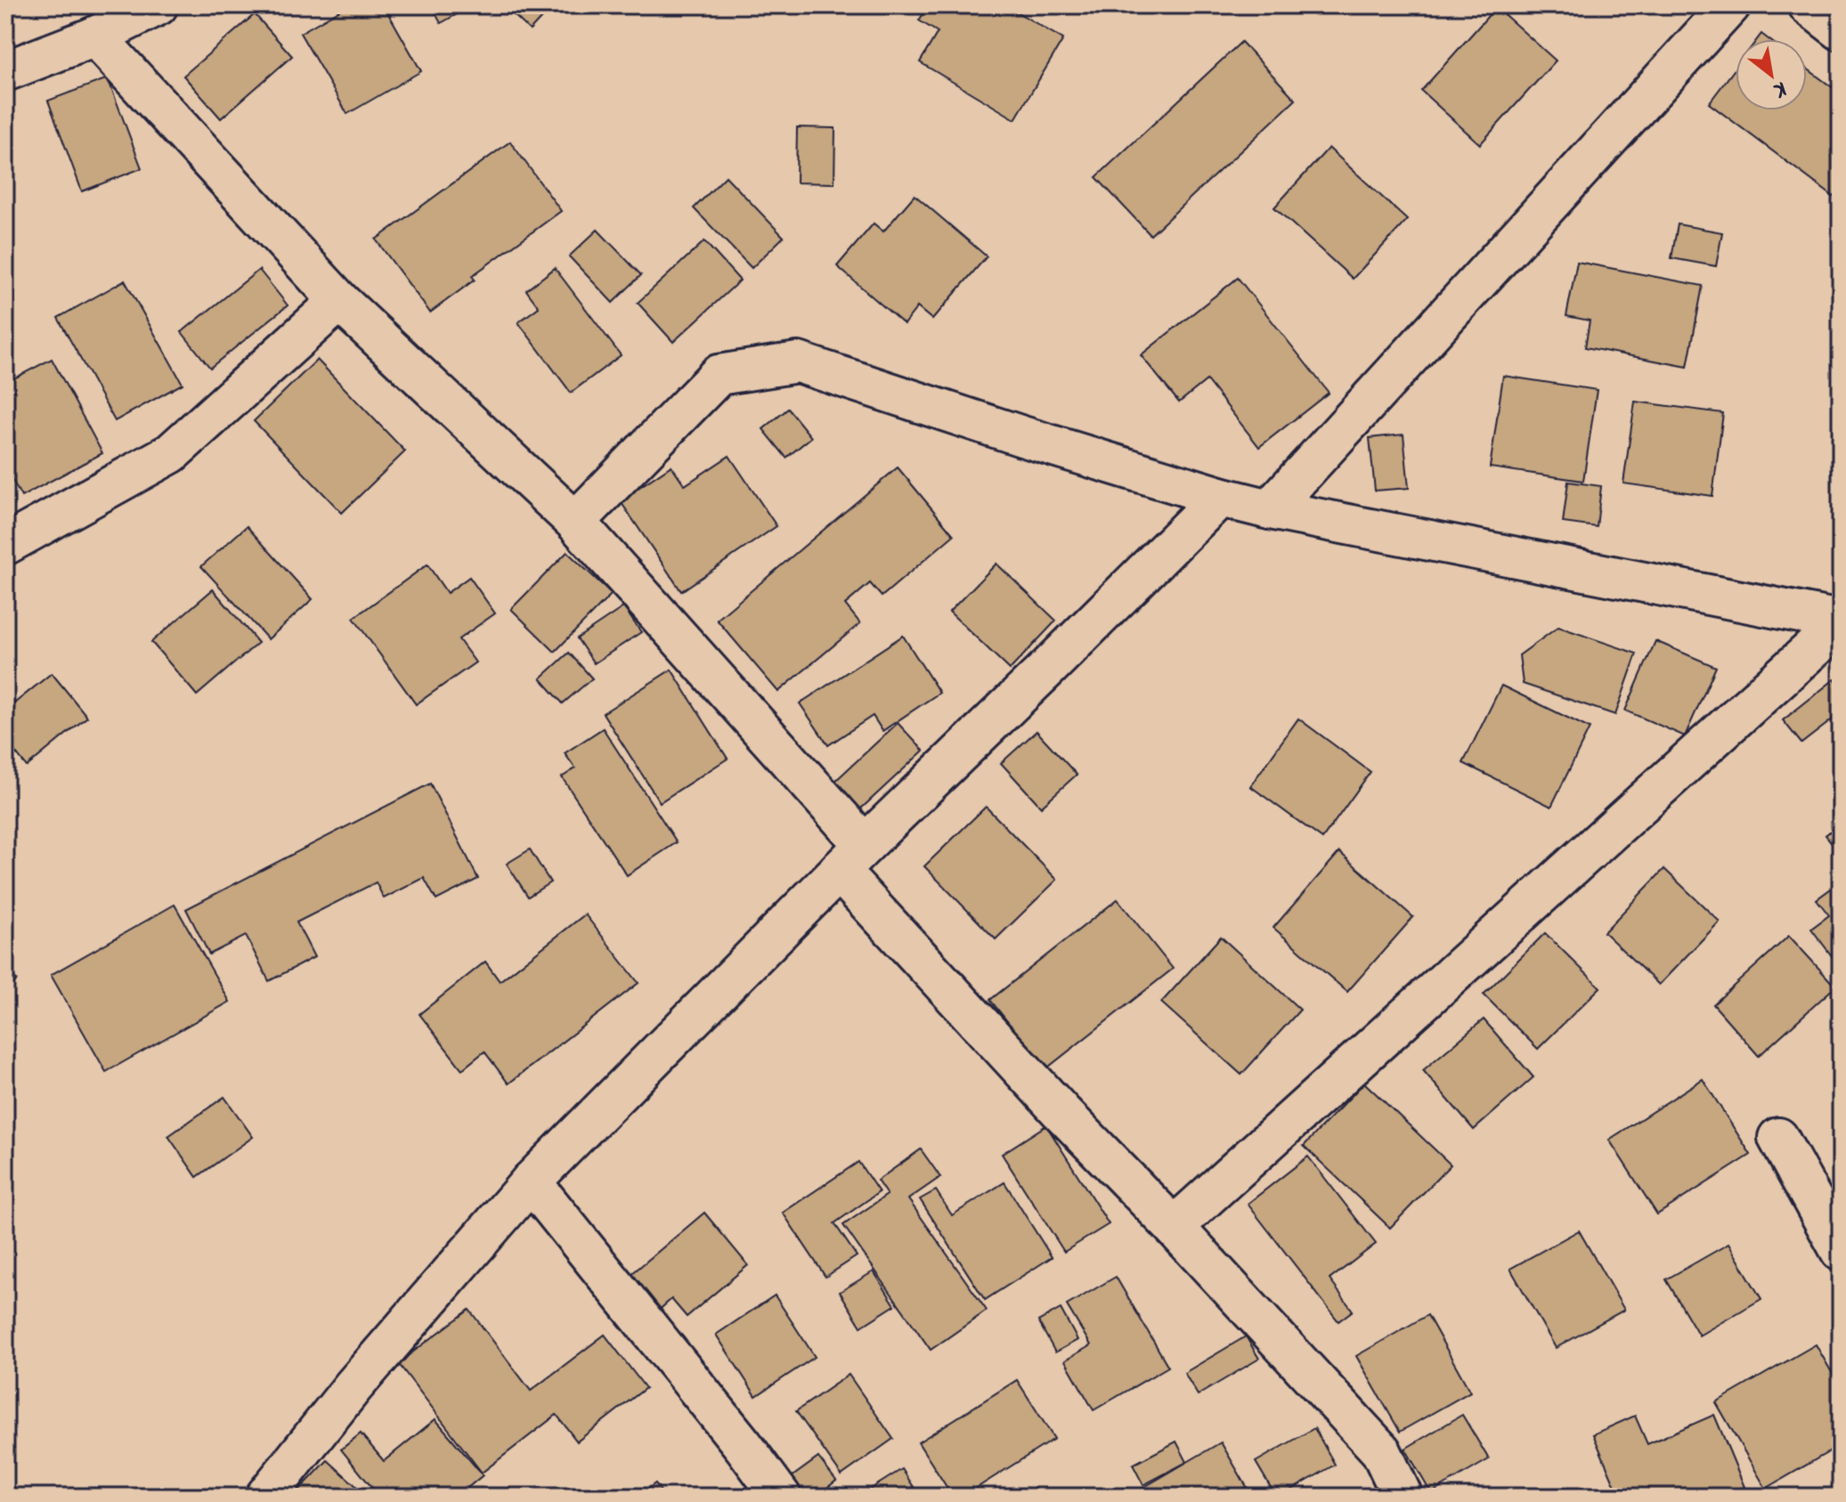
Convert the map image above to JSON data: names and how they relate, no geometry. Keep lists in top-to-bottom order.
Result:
{
  "north": "bottom right"
}
